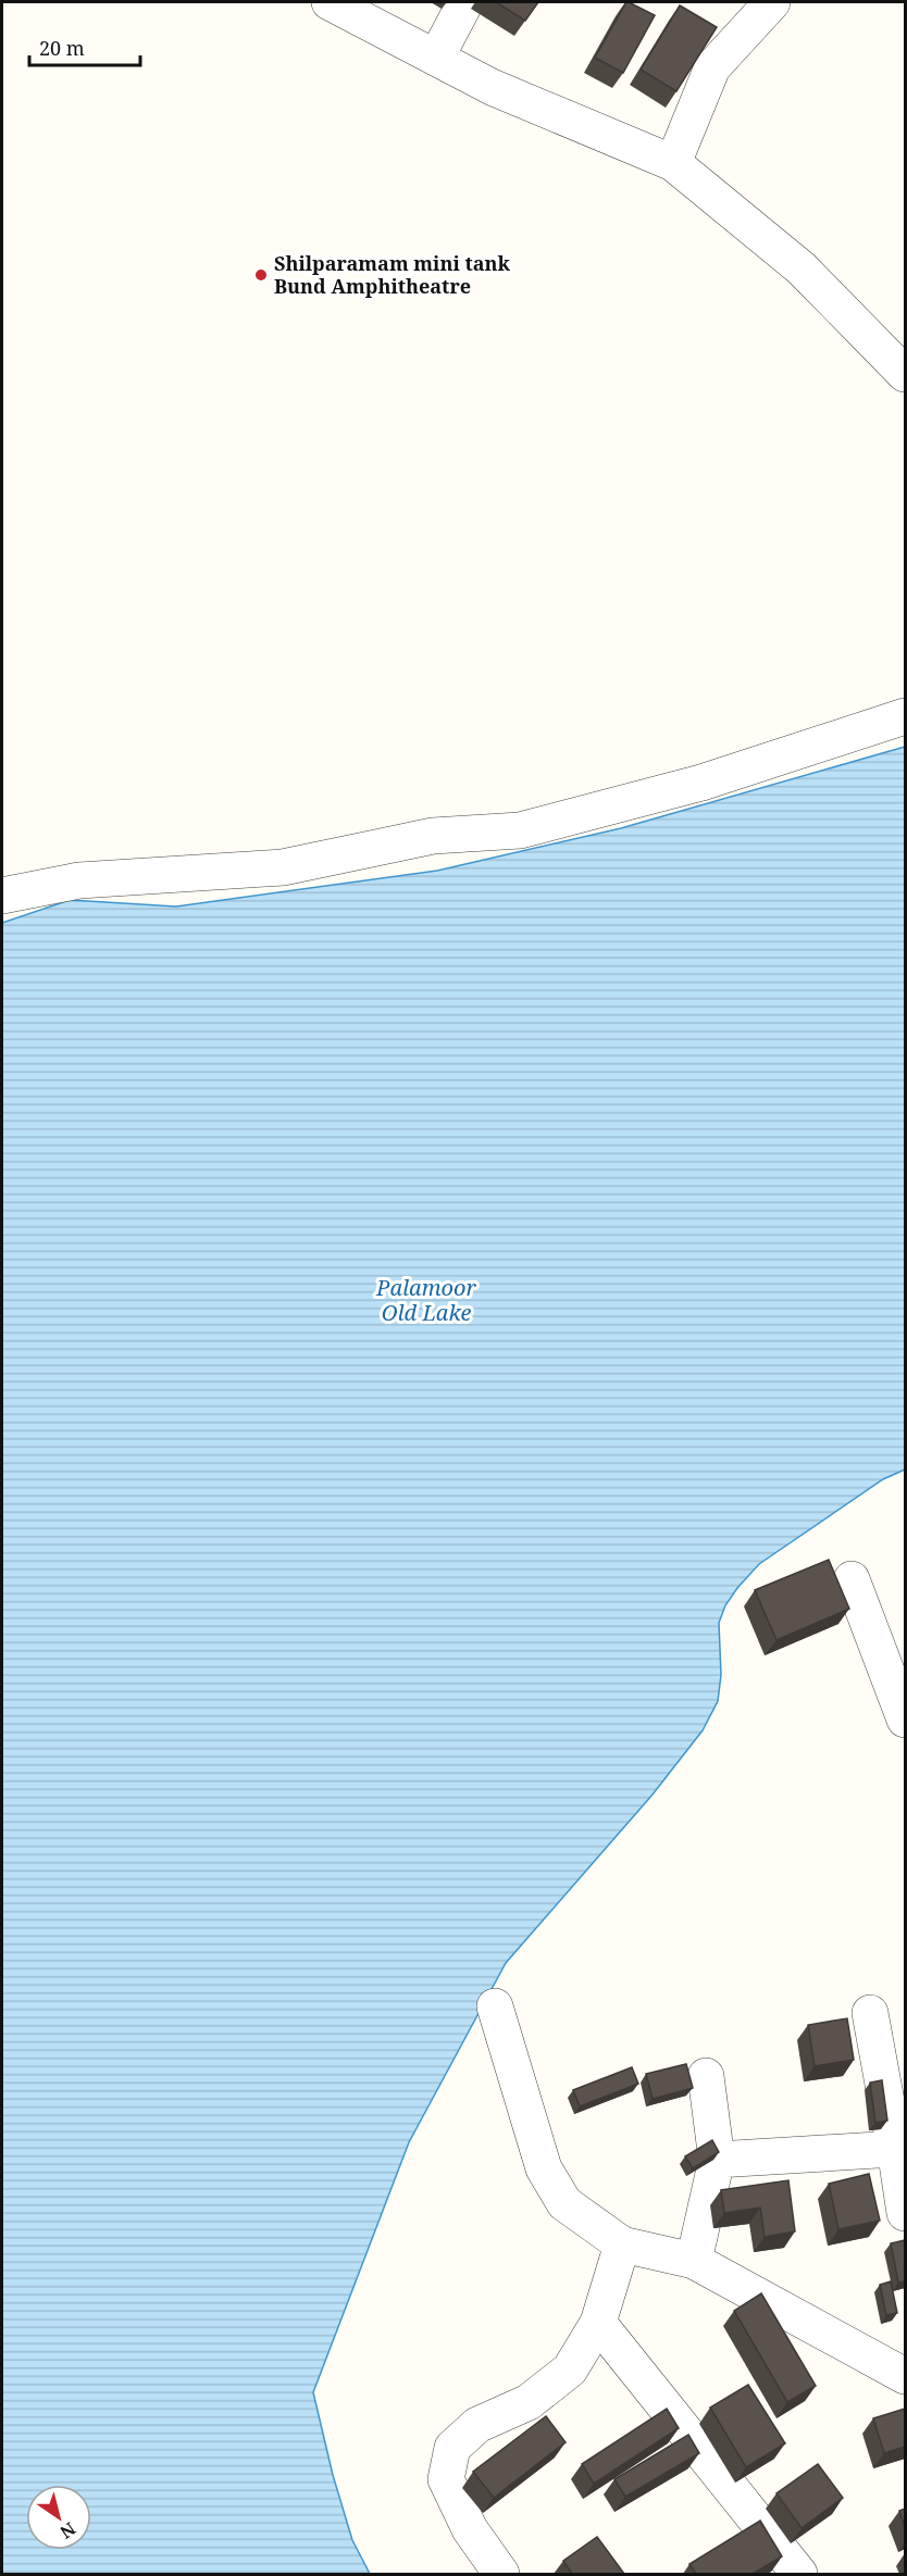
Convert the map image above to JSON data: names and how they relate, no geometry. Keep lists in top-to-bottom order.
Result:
{
  "water": ["Palamoor Old Lake"],
  "places": ["Shilparamam mini tank Bund Amphitheatre"],
  "scale_bar": "20 m",
  "north": "bottom right"
}
